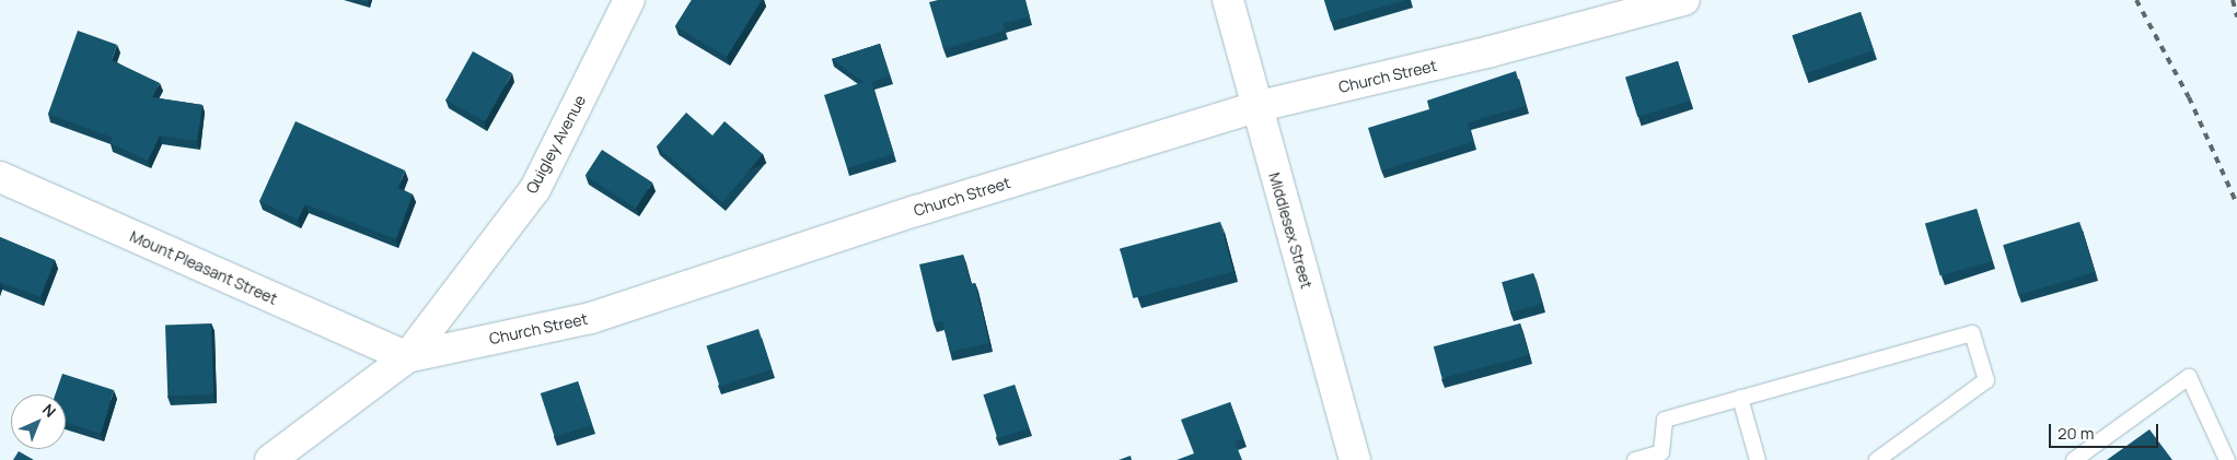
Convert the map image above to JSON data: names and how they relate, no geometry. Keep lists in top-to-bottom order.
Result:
{
  "streets": {
    "street": [
      "Church Street",
      "Quigley Avenue",
      "Middlesex Street",
      "Mount Pleasant Street"
    ]
  },
  "crossings": [
    ["Church Street", "Quigley Avenue"],
    ["Church Street", "Middlesex Street"],
    ["Church Street", "Mount Pleasant Street"],
    ["Quigley Avenue", "Mount Pleasant Street"]
  ],
  "scale_bar": "20 m",
  "north": "top right"
}
